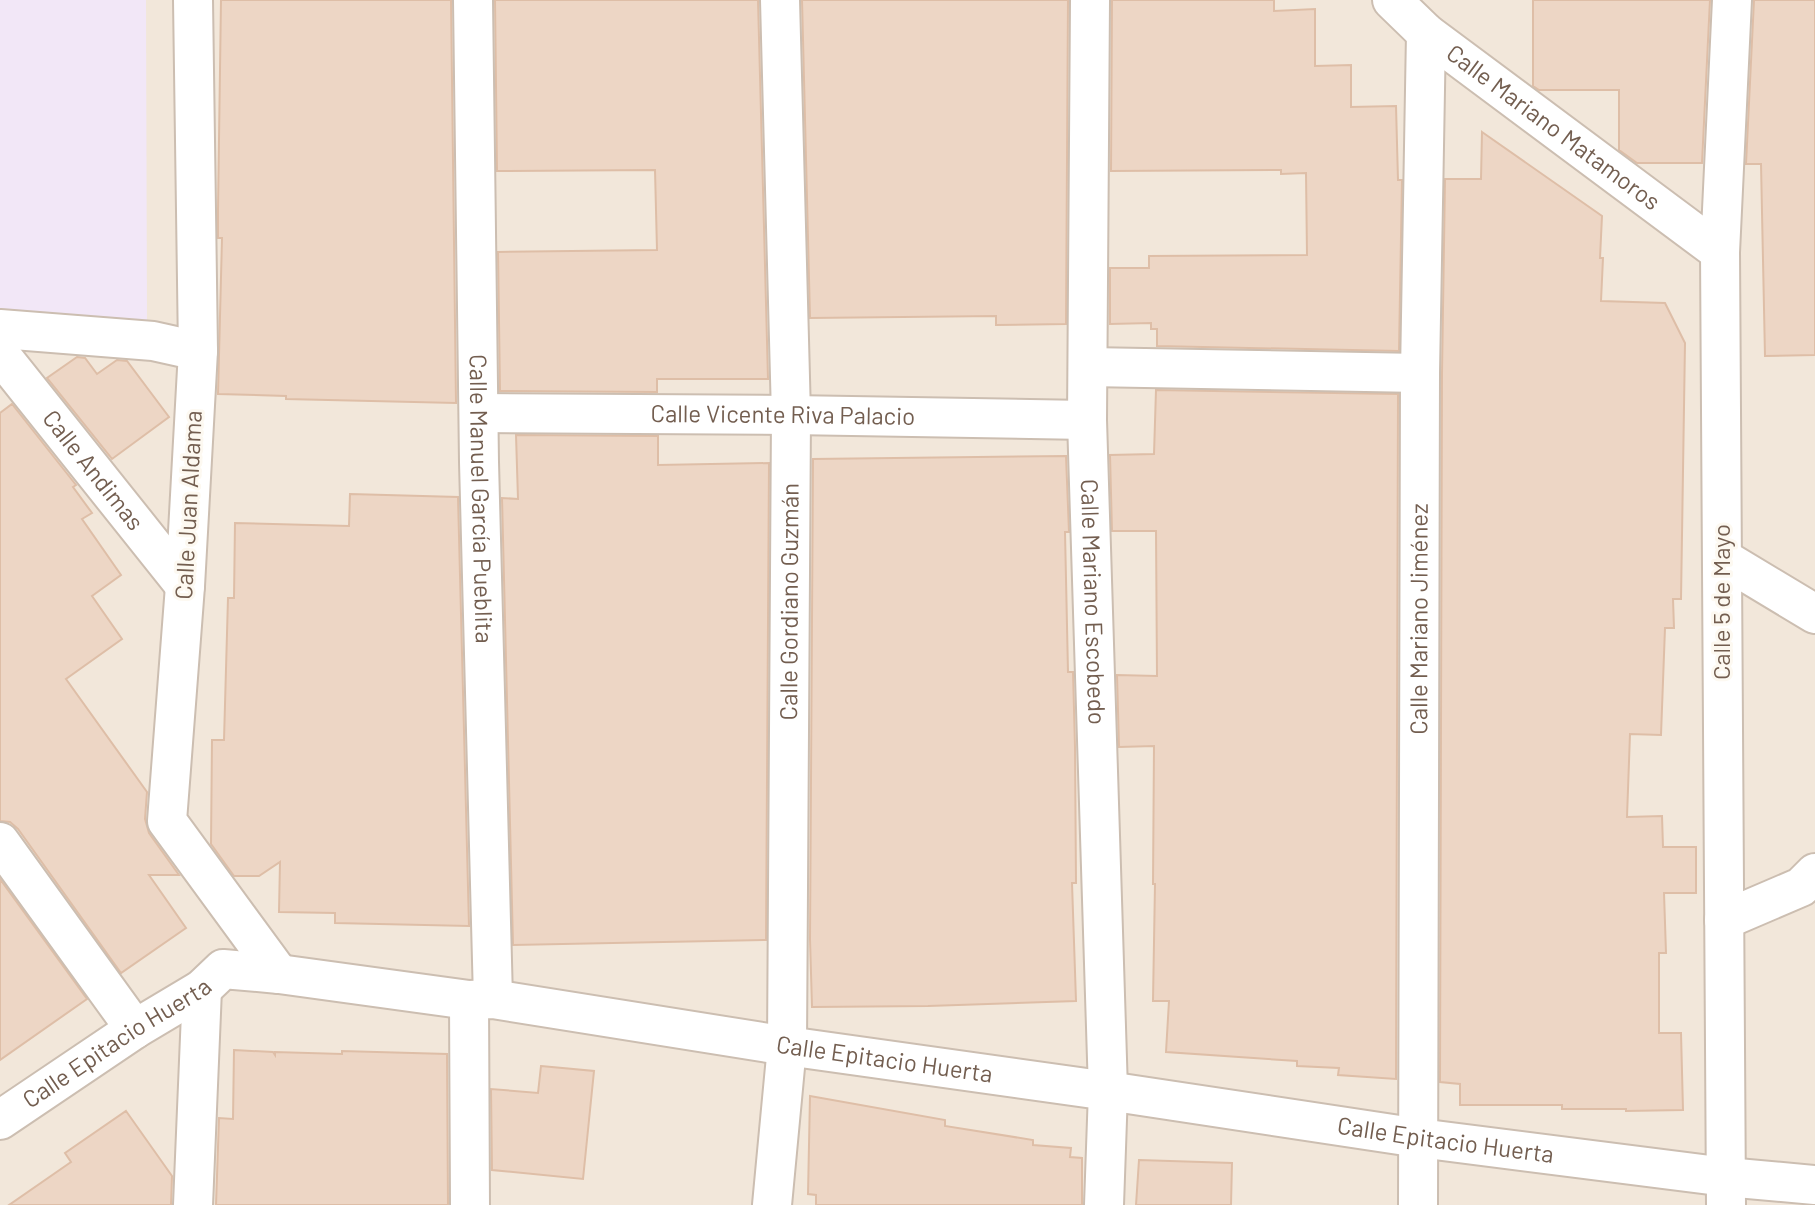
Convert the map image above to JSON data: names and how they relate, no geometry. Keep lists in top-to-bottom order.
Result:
{
  "streets": {
    "street": [
      "Calle Mariano Matamoros",
      "Calle Vicente Riva Palacio",
      "Calle Andimas",
      "Calle Manuel García Pueblita",
      "Calle Juan Aldama",
      "Calle 5 de Mayo",
      "Calle Gordiano Guzmán",
      "Calle Mariano Escobedo",
      "Calle Mariano Jiménez",
      "Calle Epitacio Huerta"
    ]
  },
  "crossings": [
    ["Calle Mariano Matamoros", "Calle 5 de Mayo"],
    ["Calle Mariano Matamoros", "Calle Mariano Jiménez"],
    ["Calle Vicente Riva Palacio", "Calle Manuel García Pueblita"],
    ["Calle Vicente Riva Palacio", "Calle Gordiano Guzmán"],
    ["Calle Vicente Riva Palacio", "Calle Mariano Escobedo"],
    ["Calle Andimas", "Calle Juan Aldama"],
    ["Calle Manuel García Pueblita", "Calle Epitacio Huerta"],
    ["Calle Juan Aldama", "Calle Epitacio Huerta"],
    ["Calle 5 de Mayo", "Calle Epitacio Huerta"],
    ["Calle Gordiano Guzmán", "Calle Epitacio Huerta"],
    ["Calle Mariano Escobedo", "Calle Epitacio Huerta"],
    ["Calle Mariano Jiménez", "Calle Epitacio Huerta"]
  ]
}
